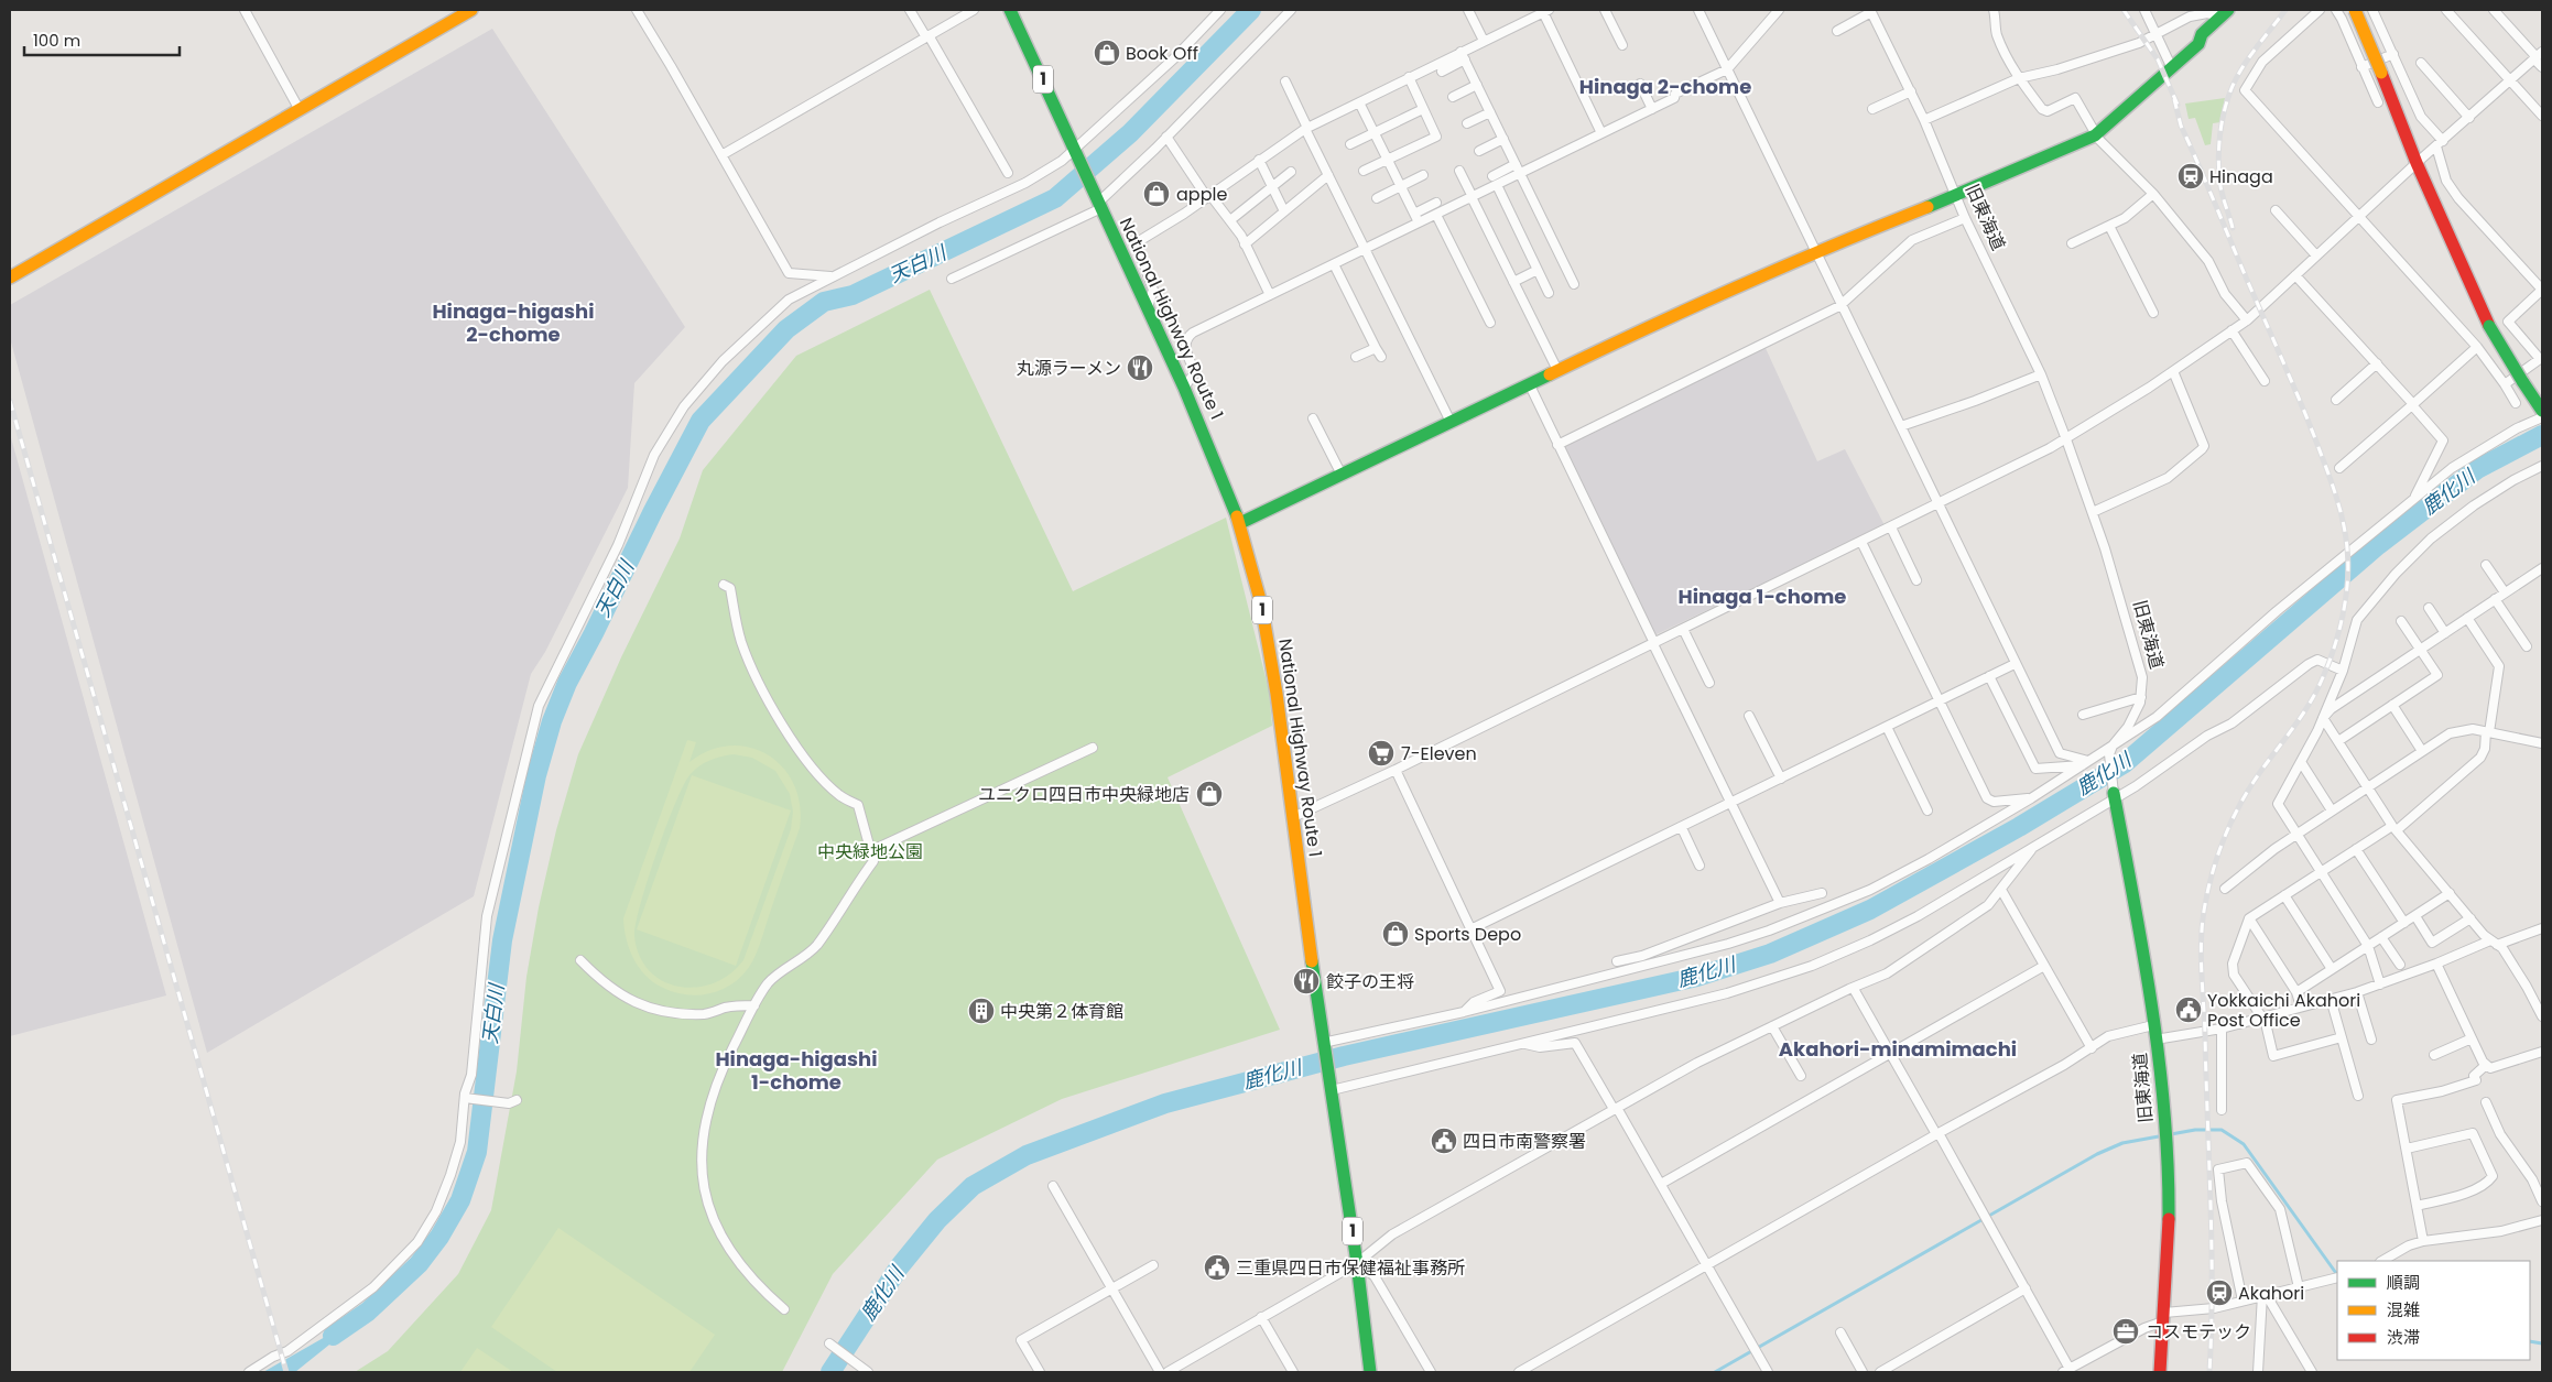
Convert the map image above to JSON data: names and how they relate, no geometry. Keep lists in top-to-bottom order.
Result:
{
  "streets": {
    "main road": ["1", "旧東海道", "National Highway Route 1"]
  },
  "districts": [
    "Hinaga 2-chome",
    "Hinaga-higashi 2-chome",
    "Hinaga 1-chome",
    "Akahori-minamimachi",
    "Hinaga-higashi 1-chome"
  ],
  "water": ["天白川", "鹿化川"],
  "parks": ["中央緑地公園"],
  "places": {
    "shop": [
      "Book Off",
      "apple",
      "ユニクロ四日市中央緑地店",
      "Sports Depo"
    ],
    "station": ["Hinaga", "Akahori"],
    "restaurant": ["丸源ラーメン", "餃子の王将"],
    "supermarket": ["7-Eleven"],
    "public building": ["Yokkaichi Akahori Post Office", "四日市南警察署", "三重県四日市保健福祉事務所"],
    "building": ["中央第２体育館"],
    "office": ["コスモテック"]
  },
  "legend": ["順調", "混雑", "渋滞"],
  "scale_bar": "100 m"
}
